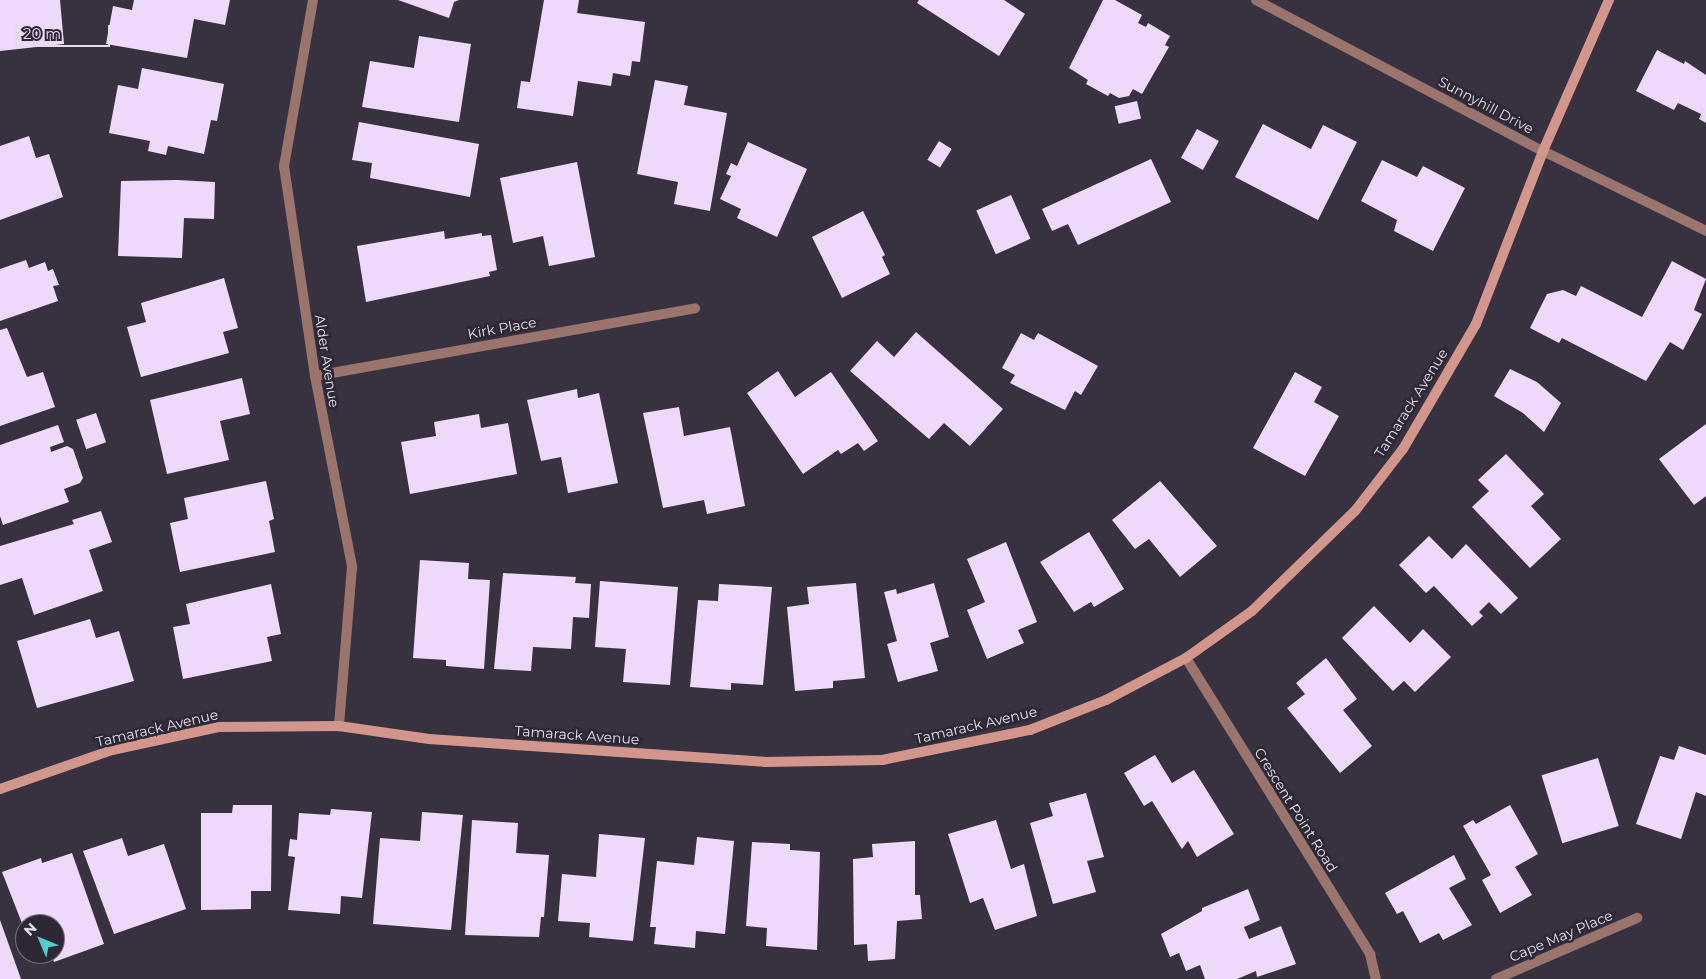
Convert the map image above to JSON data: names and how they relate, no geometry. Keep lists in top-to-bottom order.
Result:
{
  "streets": {
    "main road": ["Tamarack Avenue"],
    "street": [
      "Sunnyhill Drive",
      "Kirk Place",
      "Alder Avenue",
      "Crescent Point Road",
      "Cape May Place"
    ]
  },
  "crossings": [
    ["Sunnyhill Drive", "Tamarack Avenue"],
    ["Kirk Place", "Alder Avenue"],
    ["Alder Avenue", "Tamarack Avenue"],
    ["Tamarack Avenue", "Crescent Point Road"]
  ],
  "scale_bar": "20 m",
  "north": "top left"
}
